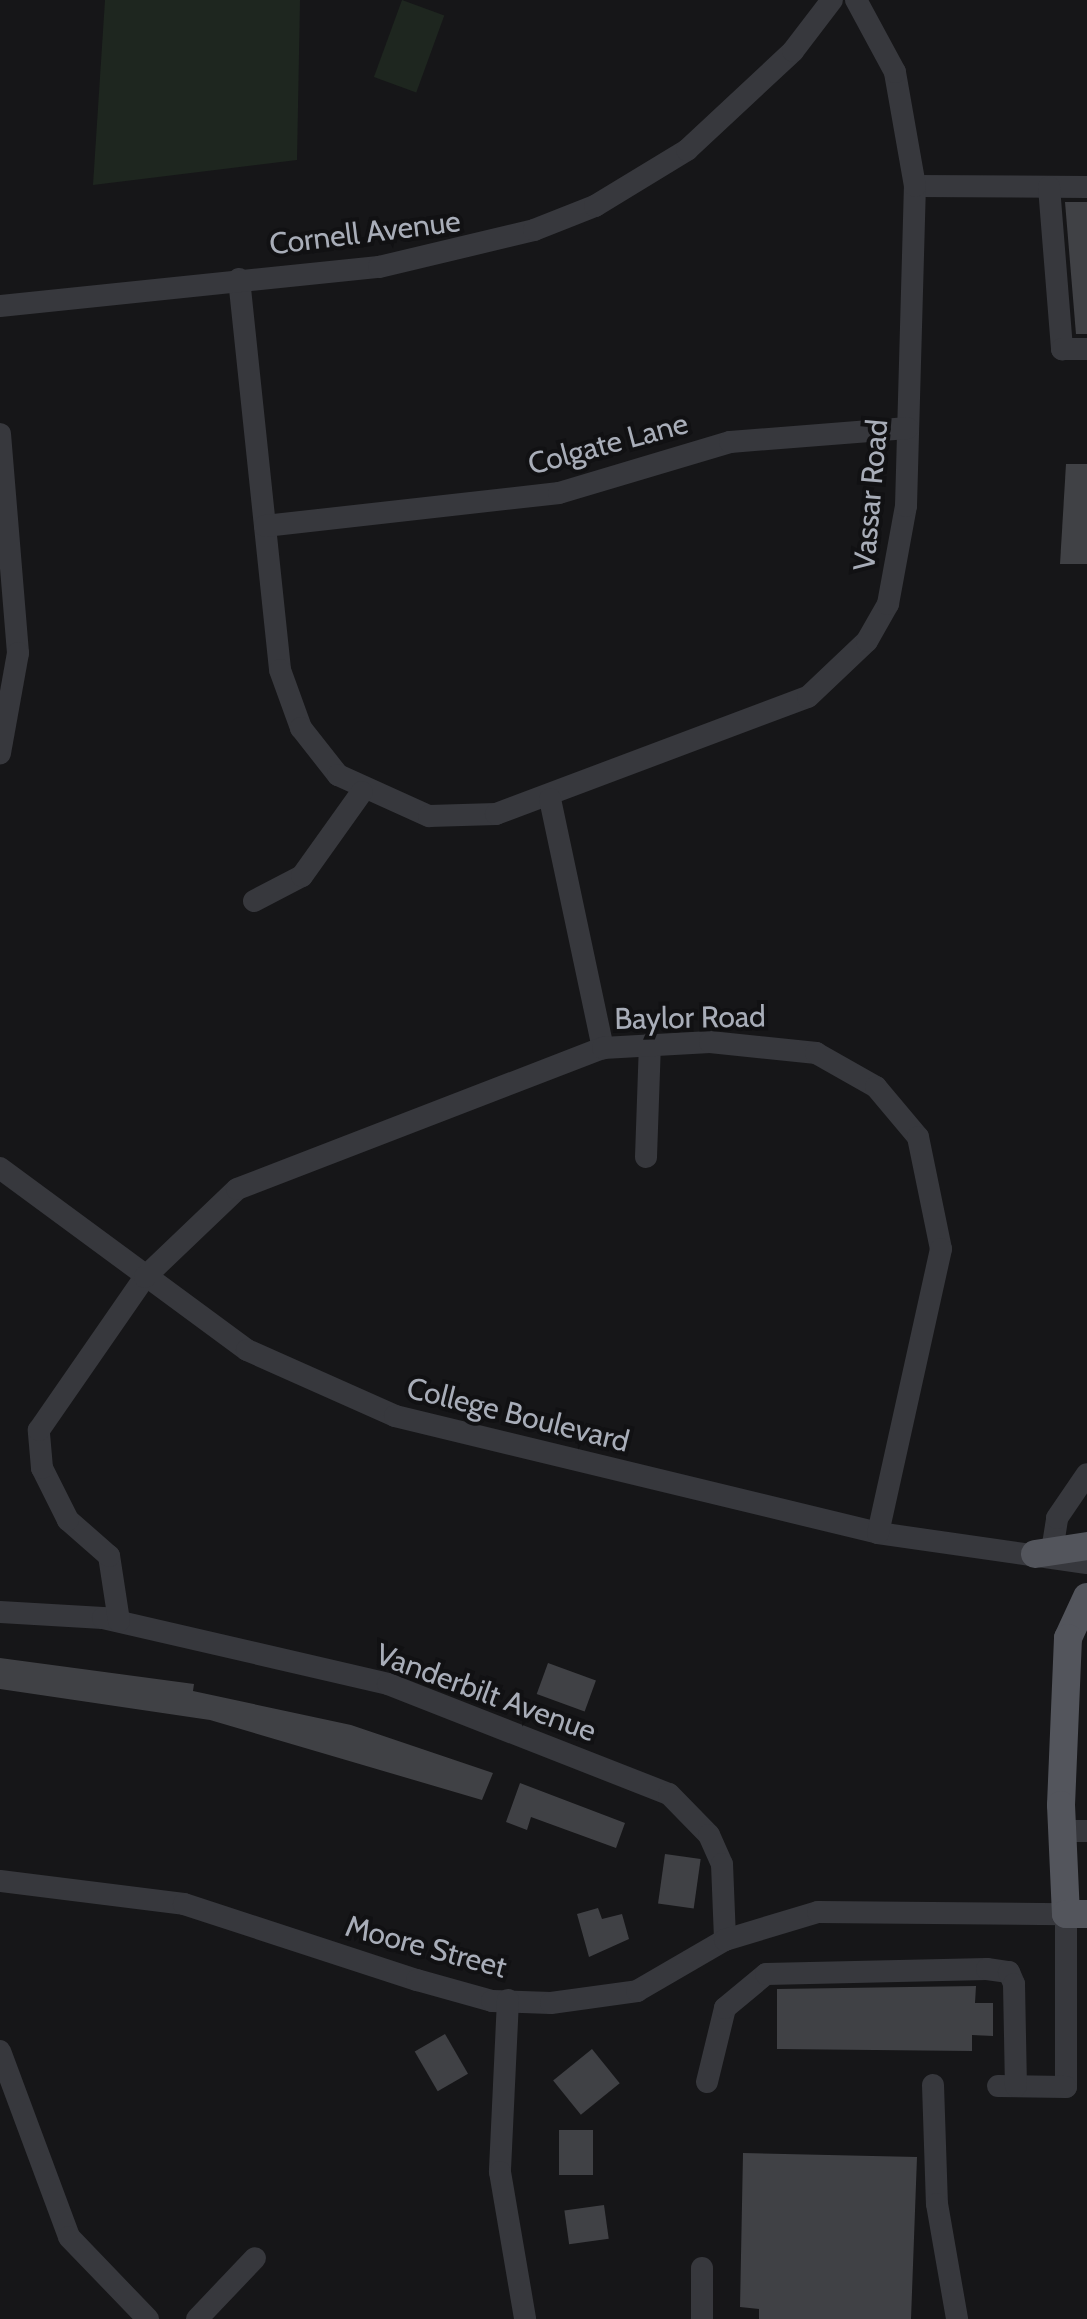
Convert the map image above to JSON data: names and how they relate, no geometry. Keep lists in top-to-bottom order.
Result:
{
  "streets": {
    "street": [
      "Cornell Avenue",
      "Colgate Lane",
      "Vassar Road",
      "Baylor Road",
      "College Boulevard",
      "Vanderbilt Avenue",
      "Moore Street"
    ]
  },
  "crossings": [
    ["Cornell Avenue", "Vassar Road"],
    ["Colgate Lane", "Vassar Road"],
    ["Baylor Road", "College Boulevard"],
    ["Baylor Road", "Vanderbilt Avenue"],
    ["Vanderbilt Avenue", "Moore Street"]
  ]
}
